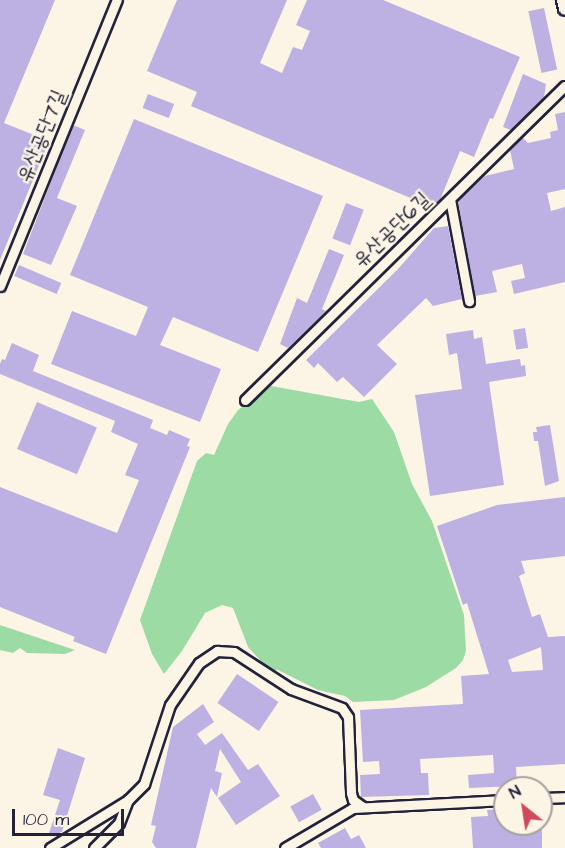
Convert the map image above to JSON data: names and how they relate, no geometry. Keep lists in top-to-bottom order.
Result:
{
  "streets": {
    "street": ["유산공단7길", "유산공단6길"]
  },
  "scale_bar": "100 m",
  "north": "top left"
}
